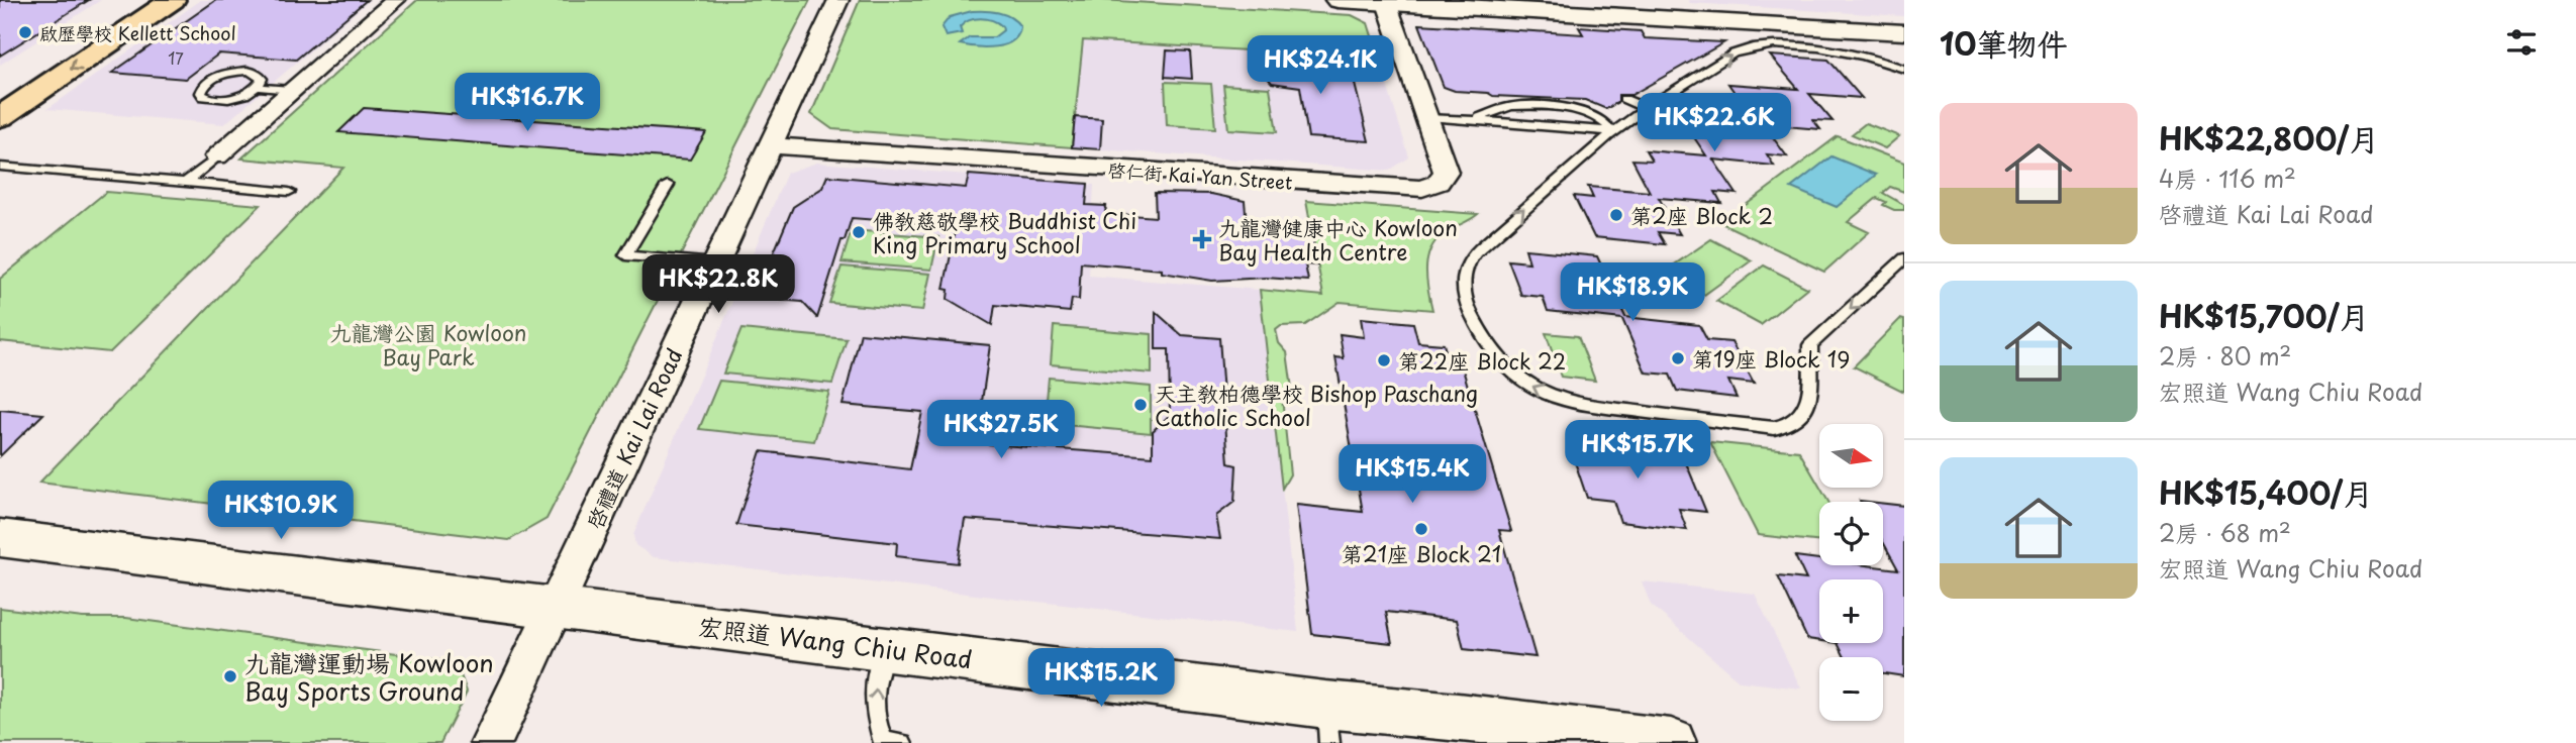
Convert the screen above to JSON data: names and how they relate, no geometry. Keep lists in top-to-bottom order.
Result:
{
  "streets": {
    "street": ["啓仁街 Kai Yan Street", "啓禮道 Kai Lai Road", "宏照道 Wang Chiu Road"]
  },
  "crossings": [
    ["啓仁街 Kai Yan Street", "啓禮道 Kai Lai Road"],
    ["啓禮道 Kai Lai Road", "宏照道 Wang Chiu Road"]
  ],
  "parks": ["九龍灣公園 Kowloon Bay Park"],
  "places": {
    "other": [
      "啟歷學校 Kellett School",
      "第2座 Block 2",
      "佛教慈敬學校 Buddhist Chi King Primary School",
      "第19座 Block 19",
      "第22座 Block 22",
      "天主教柏德學校 Bishop Paschang Catholic School",
      "第21座 Block 21",
      "九龍灣運動場 Kowloon Bay Sports Ground"
    ],
    "health": ["九龍灣健康中心 Kowloon Bay Health Centre"]
  },
  "house_numbers": ["17"],
  "north": "right",
  "page": {
    "heading": "10筆物件",
    "price": [
      "HK$24.1K",
      "HK$16.7K",
      "HK$22.6K",
      "HK$22.8K",
      "HK$18.9K",
      "HK$27.5K",
      "HK$15.7K",
      "HK$15.4K",
      "HK$10.9K",
      "HK$15.2K"
    ],
    "list": [
      {
        "name": "HK$22,800/月",
        "note": "4房 · 116 m² · 啓禮道 Kai Lai Road"
      },
      {
        "name": "HK$15,700/月",
        "note": "2房 · 80 m² · 宏照道 Wang Chiu Road"
      },
      {
        "name": "HK$15,400/月",
        "note": "2房 · 68 m² · 宏照道 Wang Chiu Road"
      }
    ],
    "map_buttons": ["+", "−"]
  }
}
